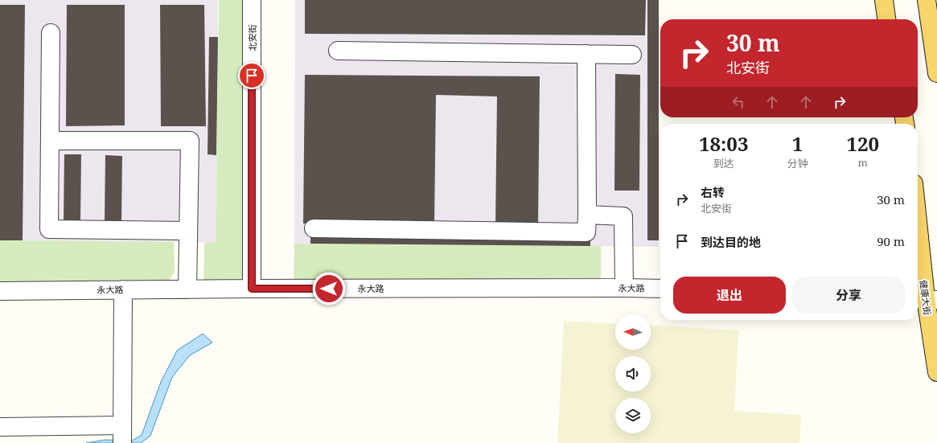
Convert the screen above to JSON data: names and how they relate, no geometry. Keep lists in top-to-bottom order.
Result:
{
  "streets": {
    "main road": ["健康大街"],
    "street": ["北安街", "永大路"]
  },
  "crossings": [
    ["北安街", "永大路"]
  ],
  "north": "left",
  "page": {
    "turn": ["30 m", "北安街"],
    "eta": [
      "18:03",
      "到达",
      "1",
      "分钟",
      "120",
      "m"
    ],
    "list": [
      {
        "name": "右转",
        "note": "北安街",
        "value": "30 m"
      },
      {
        "name": "到达目的地",
        "value": "90 m"
      }
    ],
    "buttons": ["退出", "分享"]
  }
}
